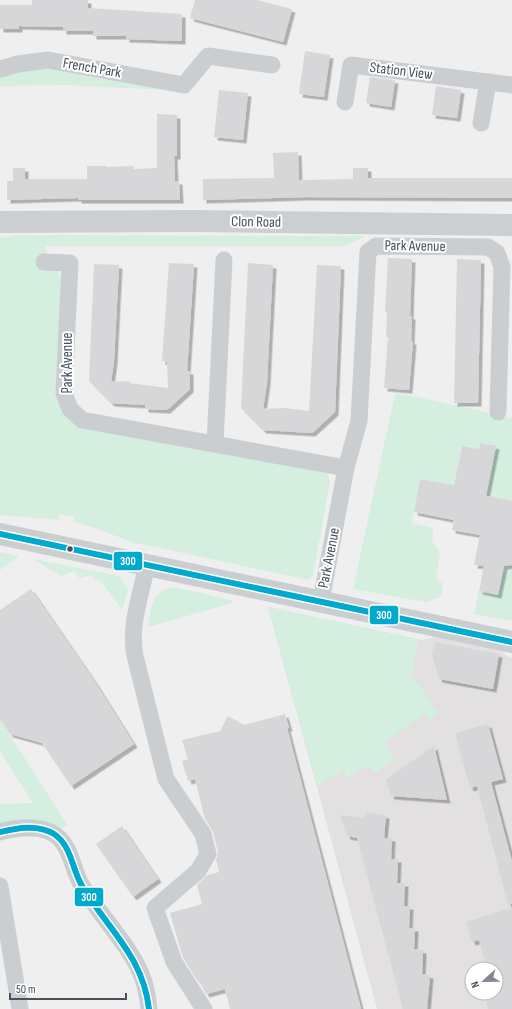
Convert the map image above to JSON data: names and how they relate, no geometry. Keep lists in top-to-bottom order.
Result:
{
  "streets": {
    "main road": ["Clon Road"],
    "street": ["French Park", "Station View", "Park Avenue"]
  },
  "lines": ["transit line 300"],
  "scale_bar": "50 m",
  "north": "left"
}
